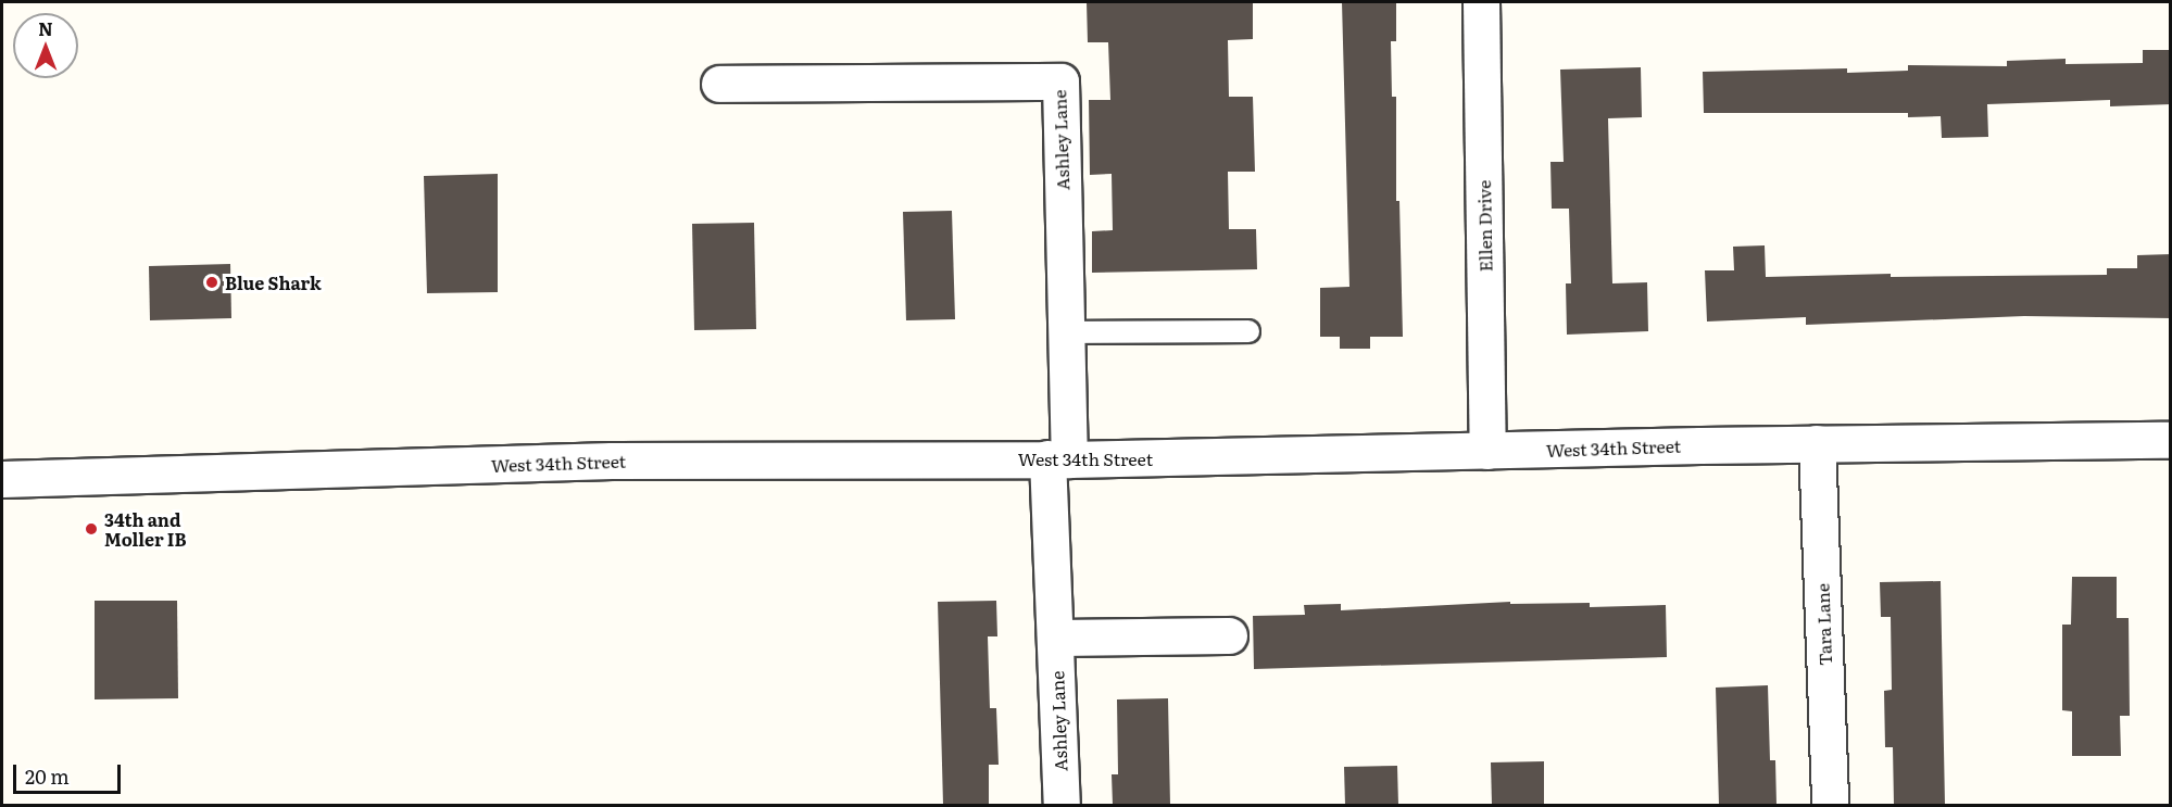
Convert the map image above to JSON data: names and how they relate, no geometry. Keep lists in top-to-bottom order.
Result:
{
  "streets": {
    "street": [
      "Ashley Lane",
      "Ellen Drive",
      "West 34th Street",
      "Tara Lane"
    ]
  },
  "crossings": [
    ["Ashley Lane", "West 34th Street"],
    ["Ellen Drive", "West 34th Street"],
    ["West 34th Street", "Tara Lane"]
  ],
  "places": ["Blue Shark", "34th and Moller IB"],
  "scale_bar": "20 m",
  "north": "top"
}
